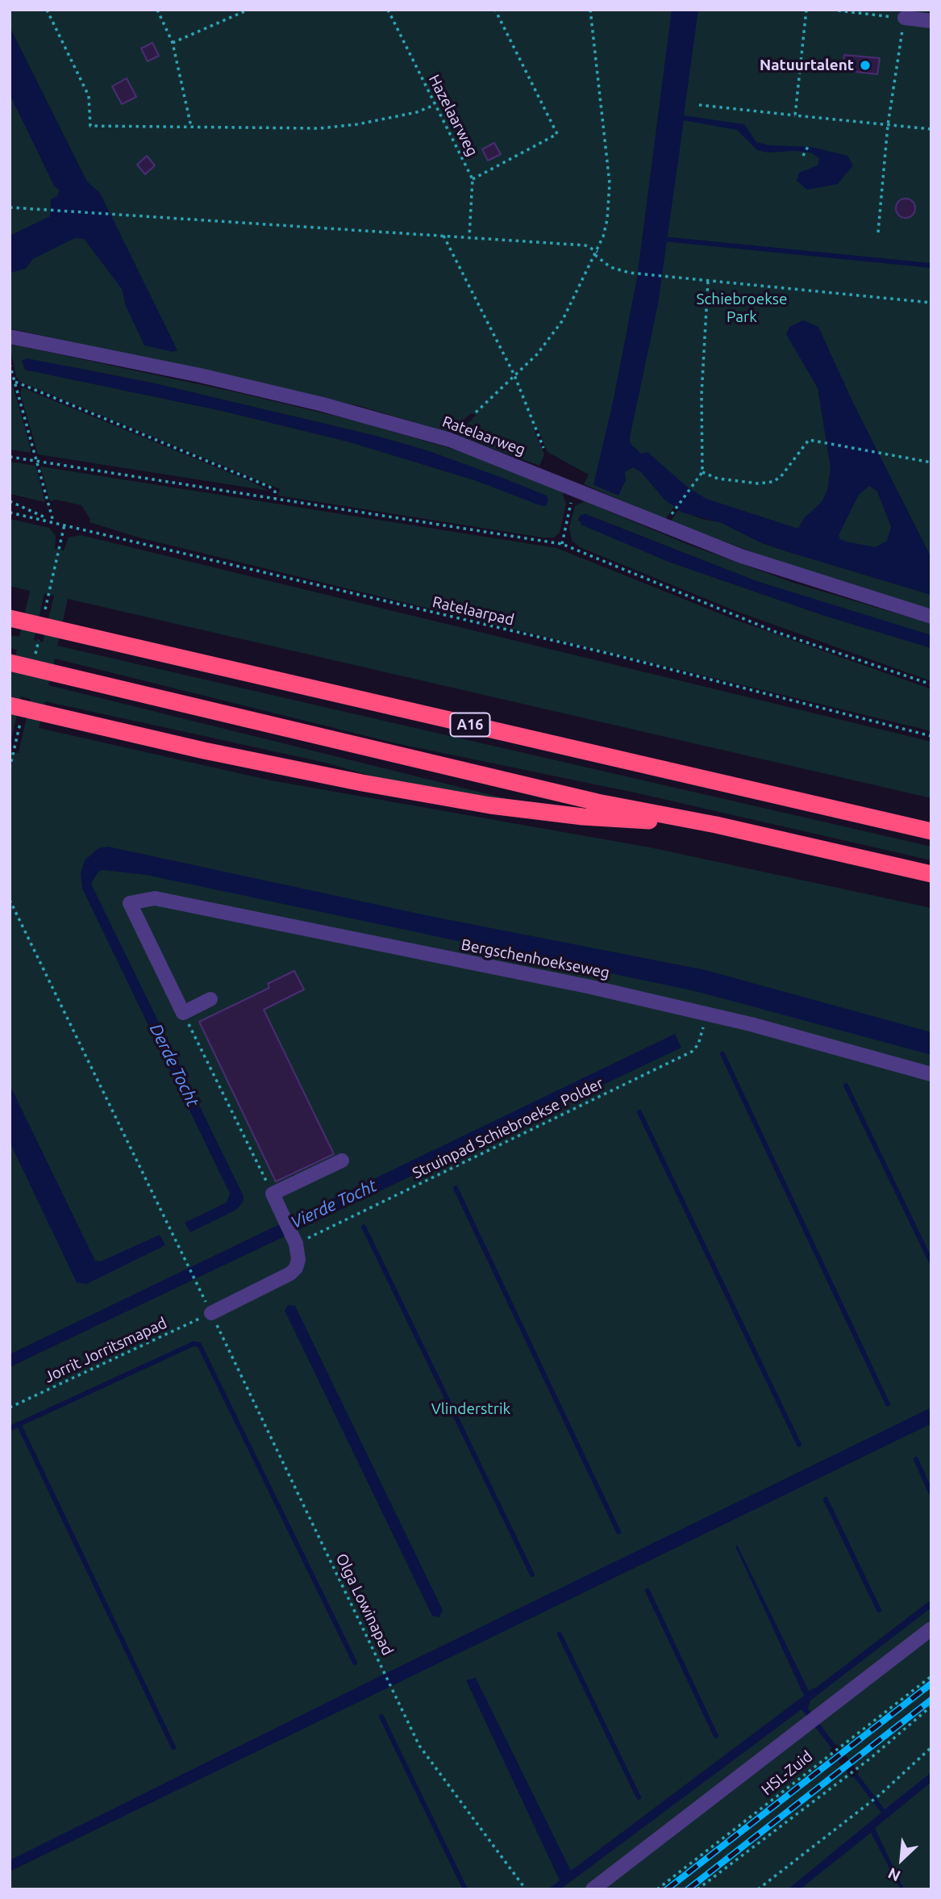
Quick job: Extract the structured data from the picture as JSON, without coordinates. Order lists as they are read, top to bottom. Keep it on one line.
{"streets":{"highway":["A16"],"street":["Ratelaarweg","Bergschenhoekseweg"],"path":["Hazelaarweg","Ratelaarpad","Struinpad Schiebroekse Polder","Jorrit Jorritsmapad","Olga Lowinapad","HSL-Zuid"]},"crossings":[["Bergschenhoekseweg","Struinpad Schiebroekse Polder"],["Jorrit Jorritsmapad","Olga Lowinapad"]],"water":["Derde Tocht","Vierde Tocht"],"parks":["Schiebroekse Park","Vlinderstrik"],"places":["Natuurtalent"],"north":"bottom left"}
